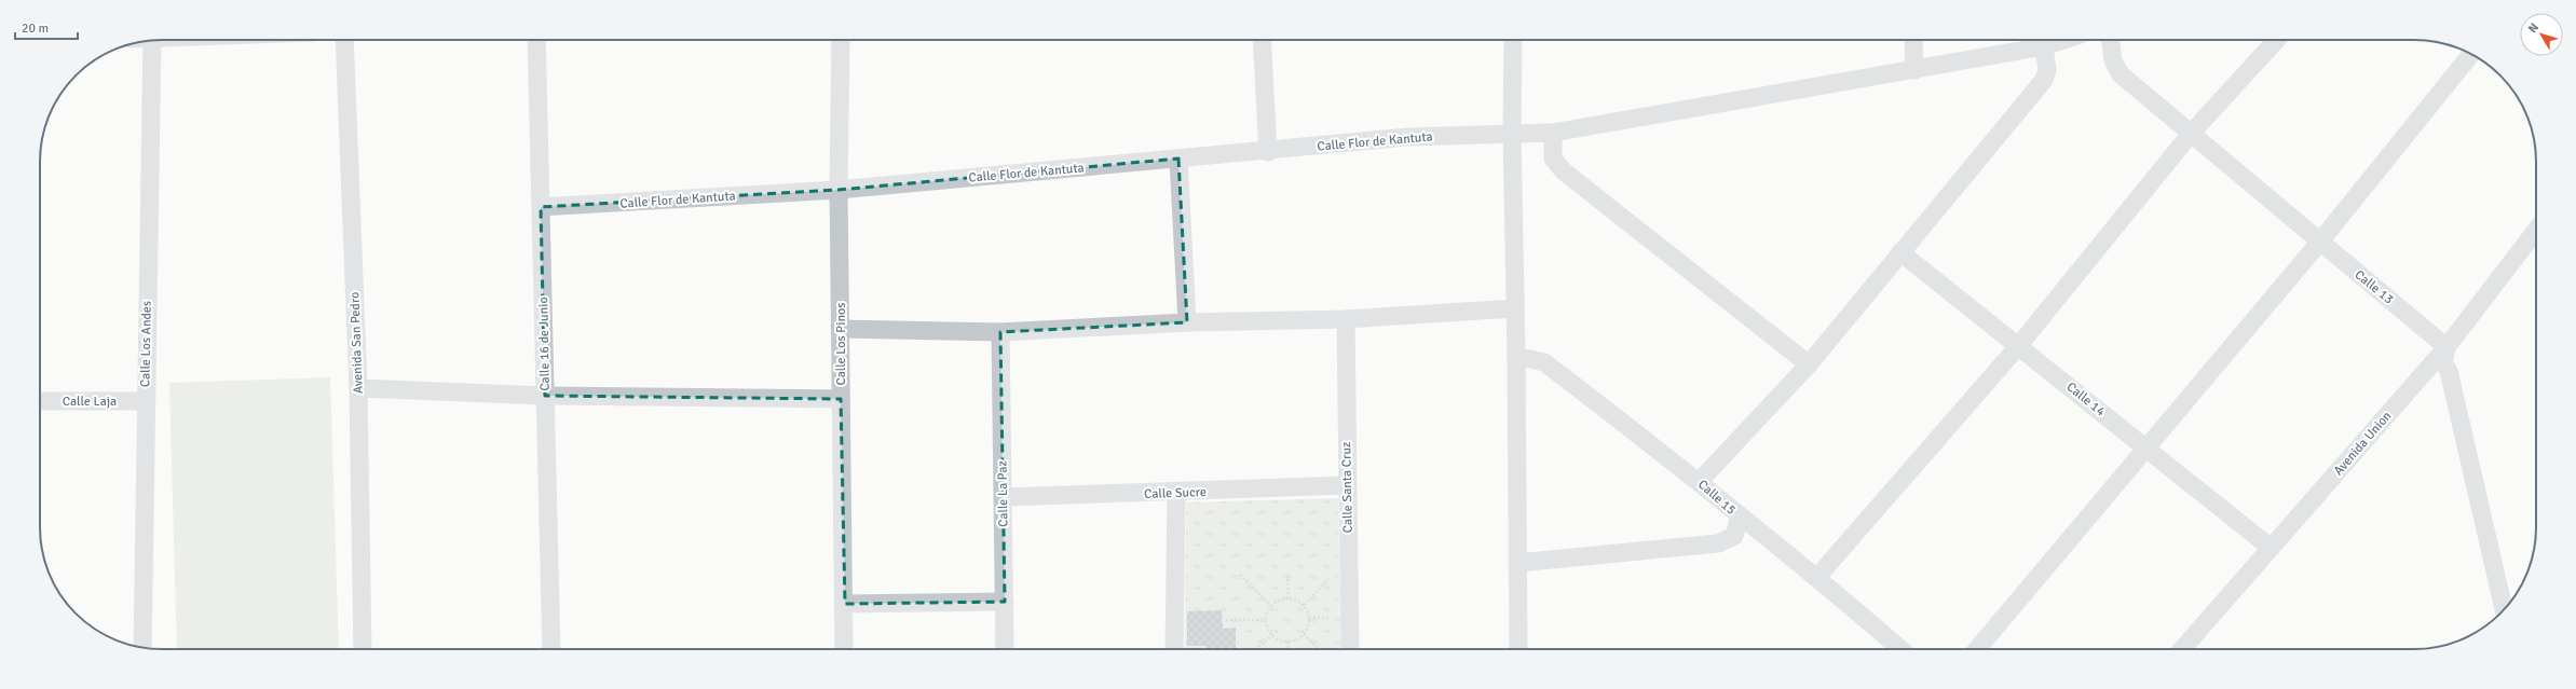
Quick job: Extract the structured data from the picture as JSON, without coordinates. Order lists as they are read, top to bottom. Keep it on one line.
{"streets":{"street":["Calle Flor de Kantuta","Calle 13","Avenida San Pedro","Calle Los Andes","Calle 16 de Junio","Calle Los Pinos","Calle 14","Calle Laja","Avenida Union","Calle Santa Cruz","Calle Sucre","Calle La Paz","Calle 15"]},"crossings":[["Calle Flor de Kantuta","Calle 16 de Junio"],["Calle Flor de Kantuta","Calle Los Pinos"],["Calle 13","Avenida Union"],["Calle Los Andes","Calle Laja"],["Calle 14","Avenida Union"],["Calle Santa Cruz","Calle Sucre"],["Calle Sucre","Calle La Paz"]],"scale_bar":"20 m","north":"top left"}
